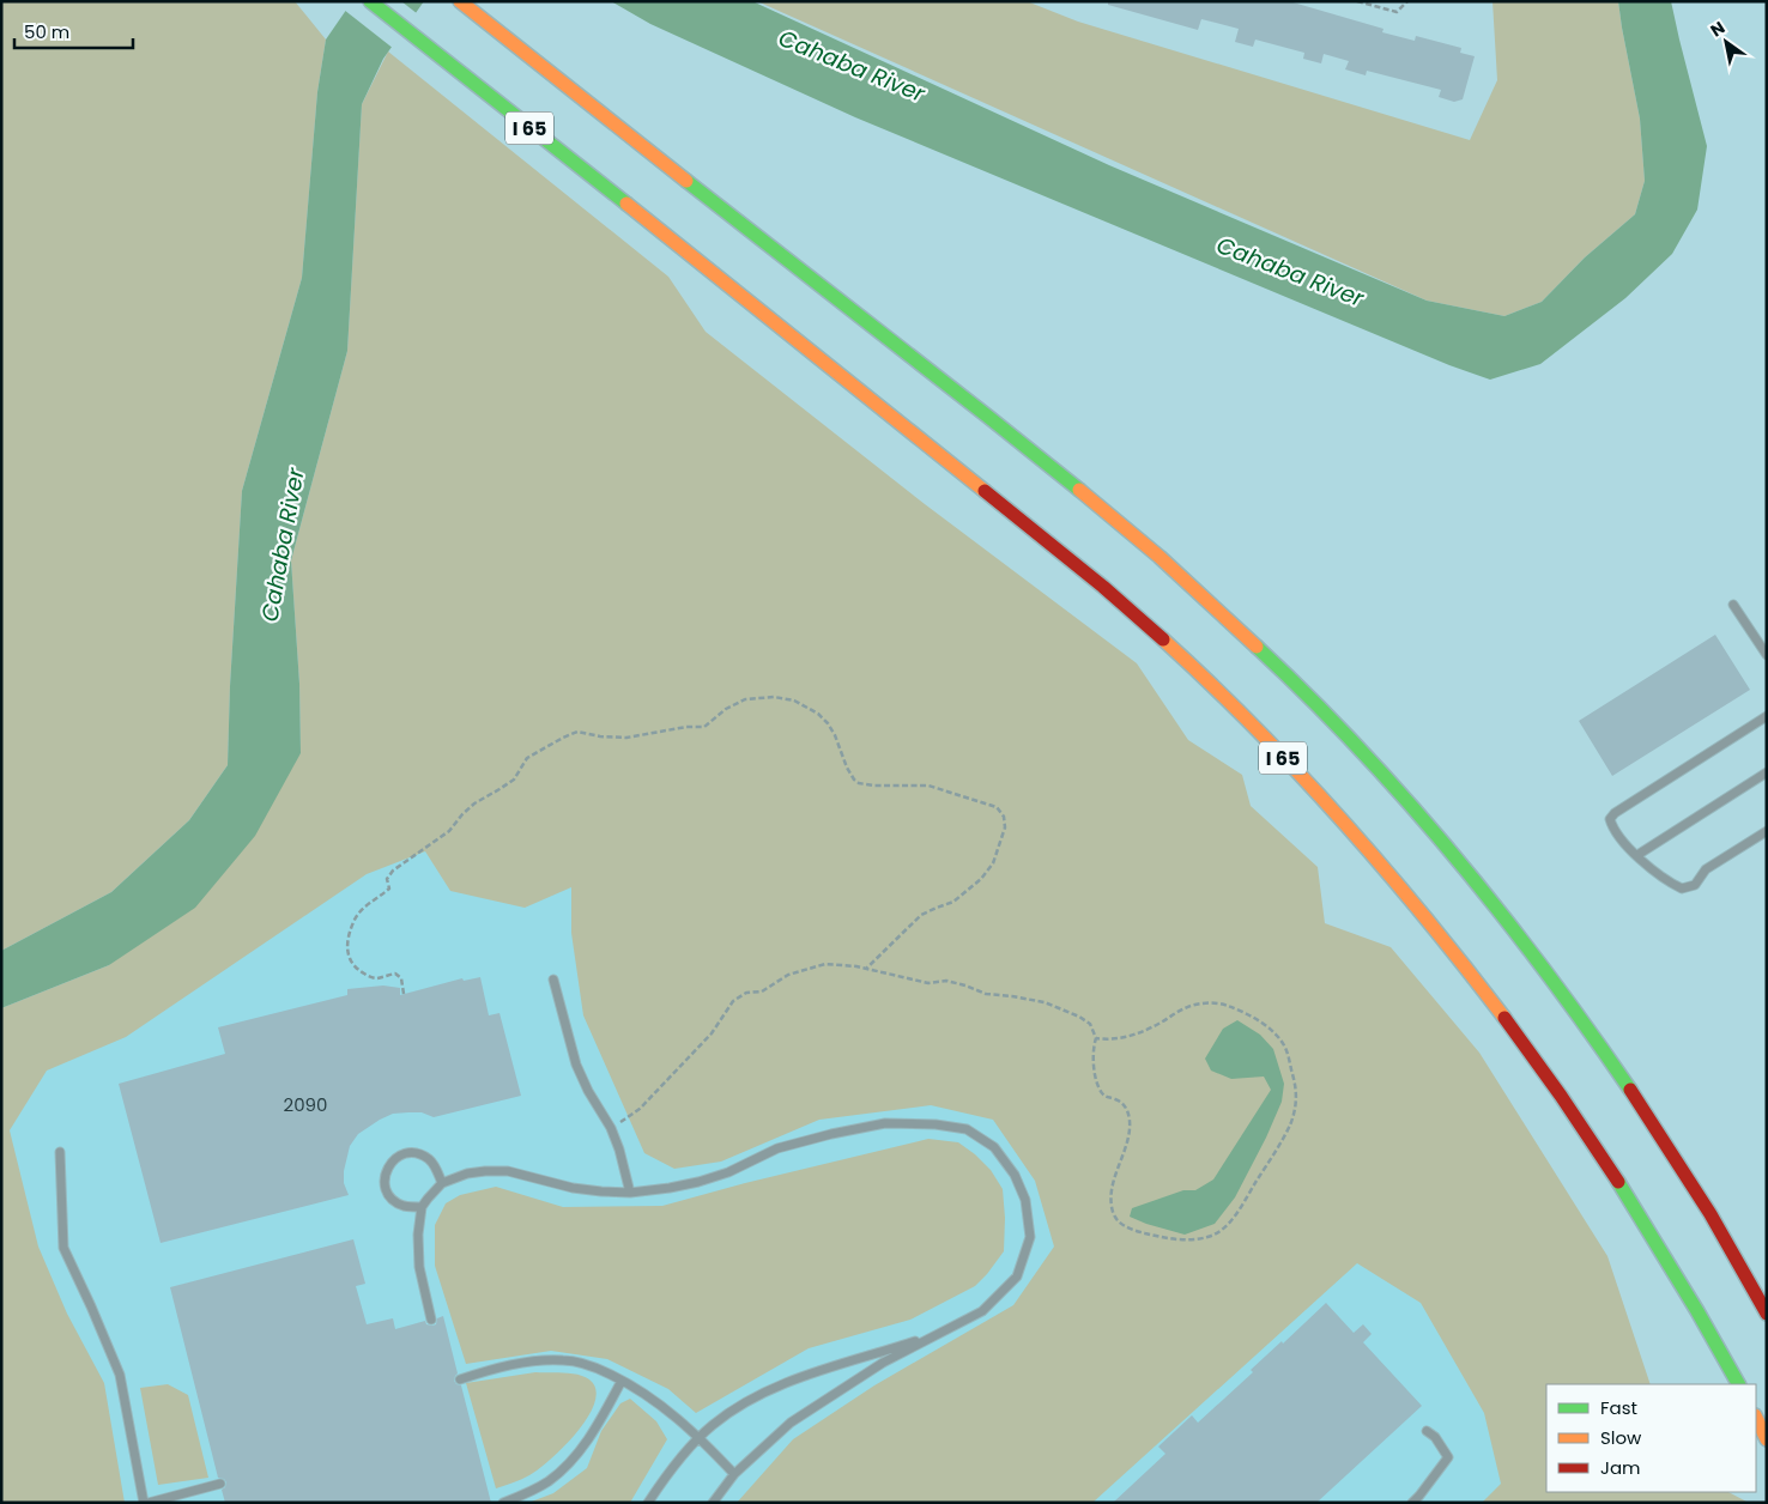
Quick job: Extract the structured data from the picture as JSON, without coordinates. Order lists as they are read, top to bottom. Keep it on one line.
{"streets":{"highway":["I 65"]},"water":["Cahaba River"],"house_numbers":["2090"],"legend":["Fast","Slow","Jam"],"scale_bar":"50 m","north":"top left"}
